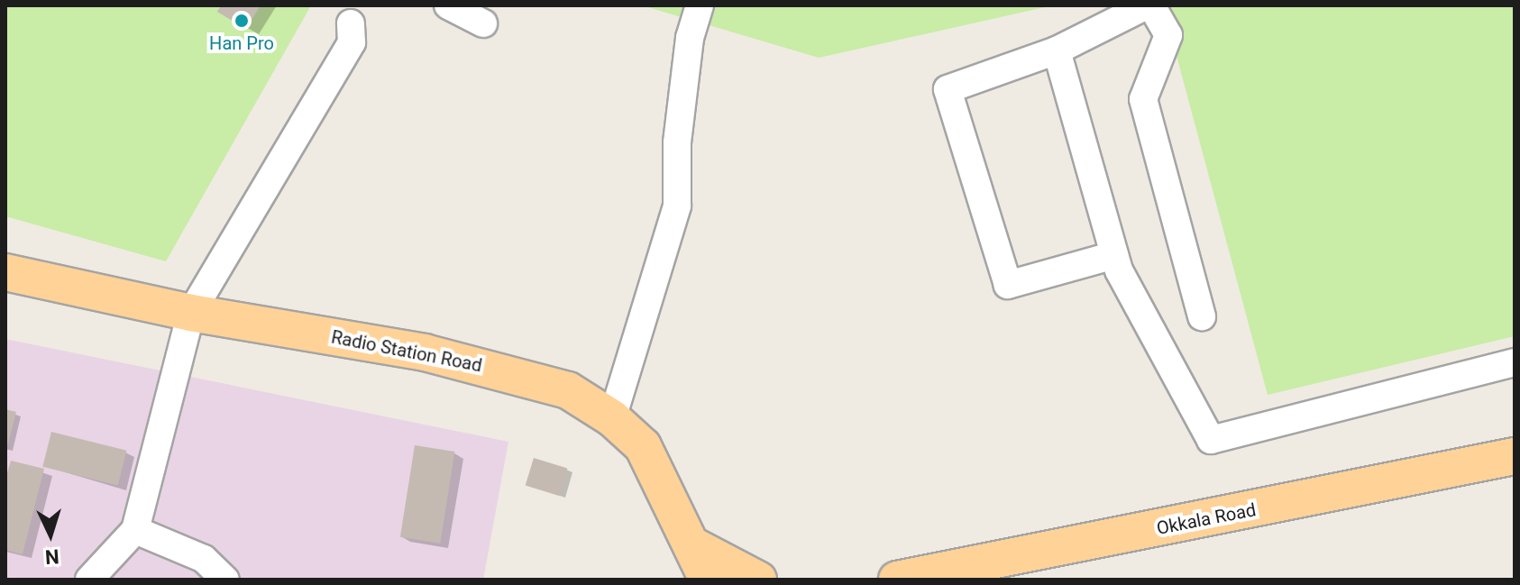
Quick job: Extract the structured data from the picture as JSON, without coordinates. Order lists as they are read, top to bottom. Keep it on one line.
{"streets":{"main road":["Radio Station Road","Okkala Road"]},"places":["Han Pro"],"north":"bottom"}
